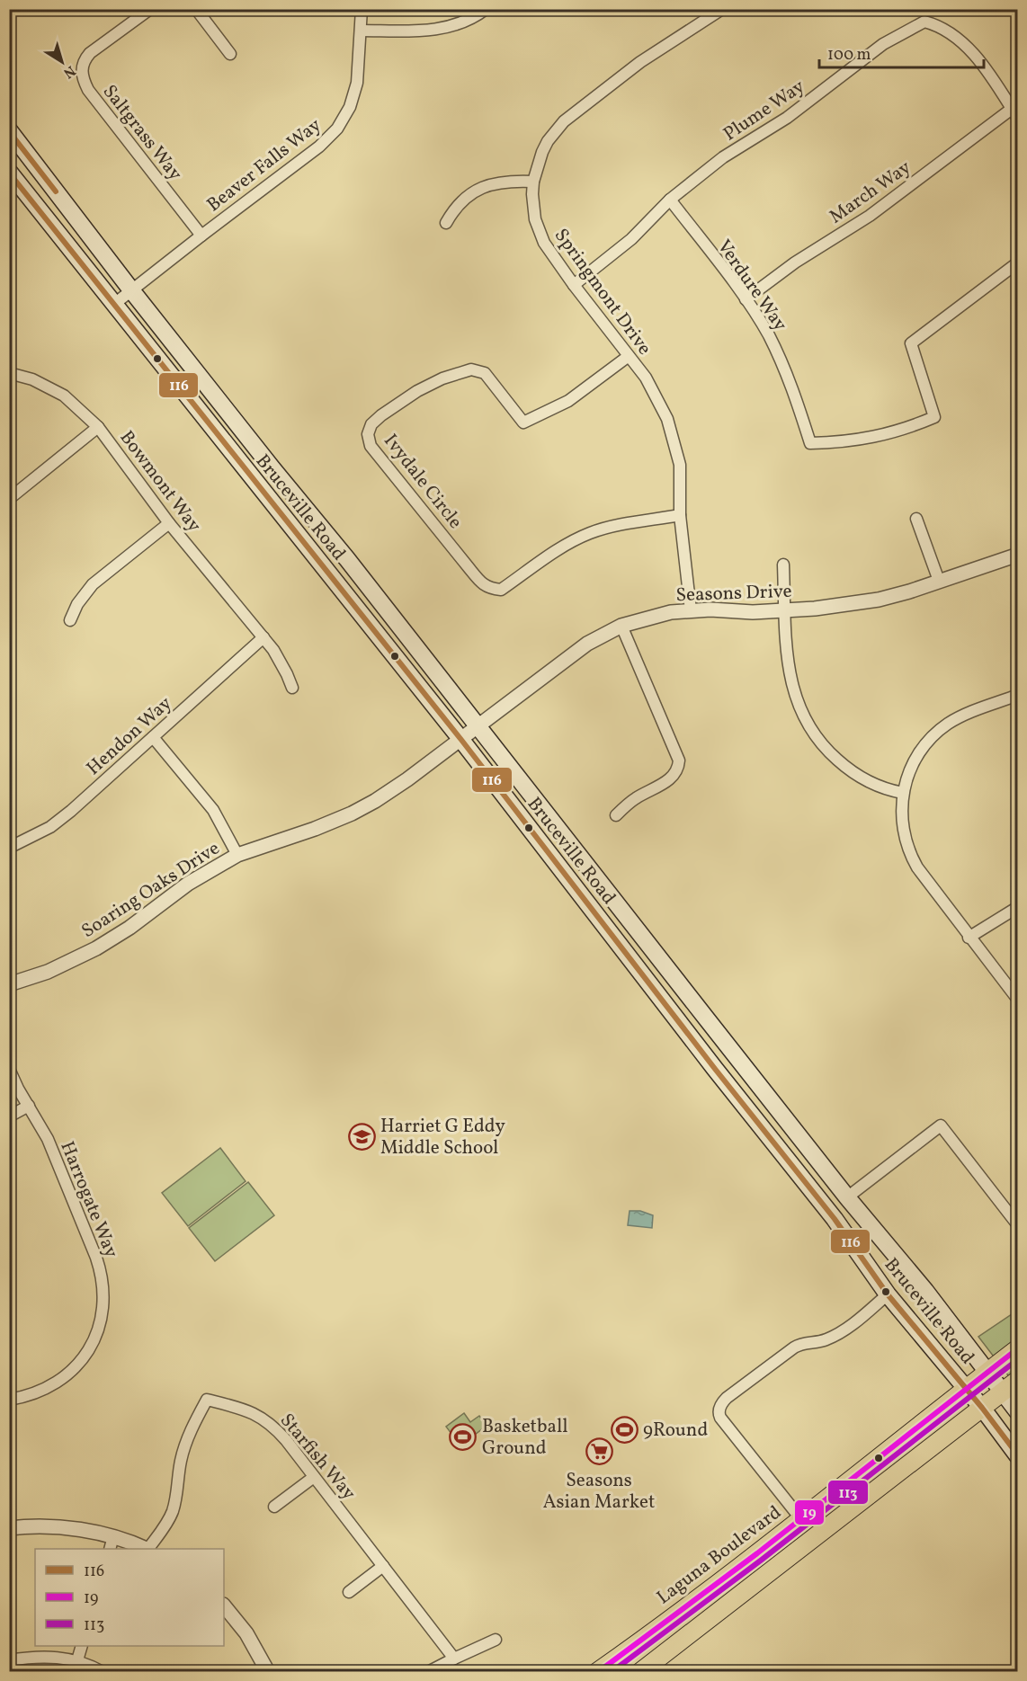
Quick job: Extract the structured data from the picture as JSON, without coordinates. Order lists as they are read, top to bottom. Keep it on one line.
{"streets":{"main road":["Bruceville Road","Laguna Boulevard"],"street":["Plume Way","Saltgrass Way","Beaver Falls Way","March Way","Verdure Way","Springmont Drive","Bowmont Way","Ivydale Circle","Seasons Drive","Hendon Way","Soaring Oaks Drive","Harrogate Way","Starfish Way"]},"crossings":[["Plume Way","March Way"],["Plume Way","Verdure Way"],["Plume Way","Springmont Drive"],["Saltgrass Way","Beaver Falls Way"],["Beaver Falls Way","Bruceville Road"],["March Way","Verdure Way"],["Springmont Drive","Ivydale Circle"],["Springmont Drive","Seasons Drive"],["Bowmont Way","Hendon Way"],["Bruceville Road","Seasons Drive"],["Bruceville Road","Soaring Oaks Drive"],["Bruceville Road","Laguna Boulevard"],["Seasons Drive","Soaring Oaks Drive"]],"places":{"school or university":["Harriet G Eddy Middle School"],"sports":["9Round","Basketball Ground"],"supermarket":["Seasons Asian Market"]},"lines":["transit line 116","transit line 19","transit line 113"],"legend":["116","19","113"],"scale_bar":"100 m","north":"bottom right"}
